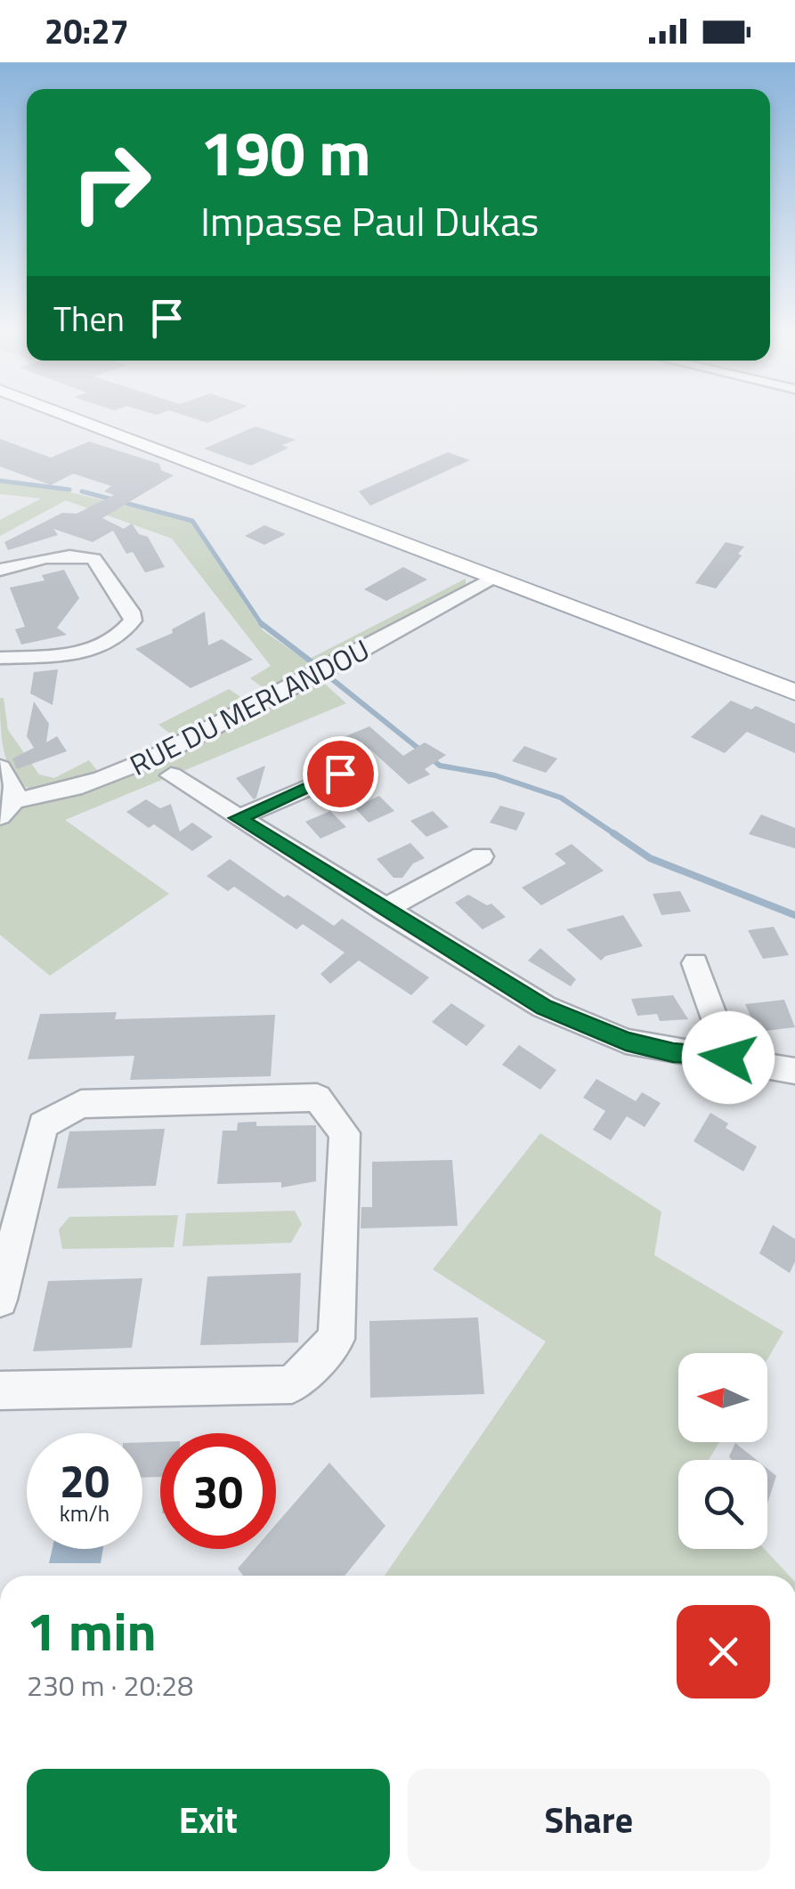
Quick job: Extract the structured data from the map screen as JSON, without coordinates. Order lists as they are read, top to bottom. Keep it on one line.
{"streets":{"street":["RUE DU MERLANDOU"]},"north":"left","page":{"status":"20:27","turn":["190 m","Impasse Paul Dukas"],"then":"Then","speed":"20 km/h","limit":"30","heading":["1 min","230 m · 20:28"],"buttons":["Exit","Share"]}}
